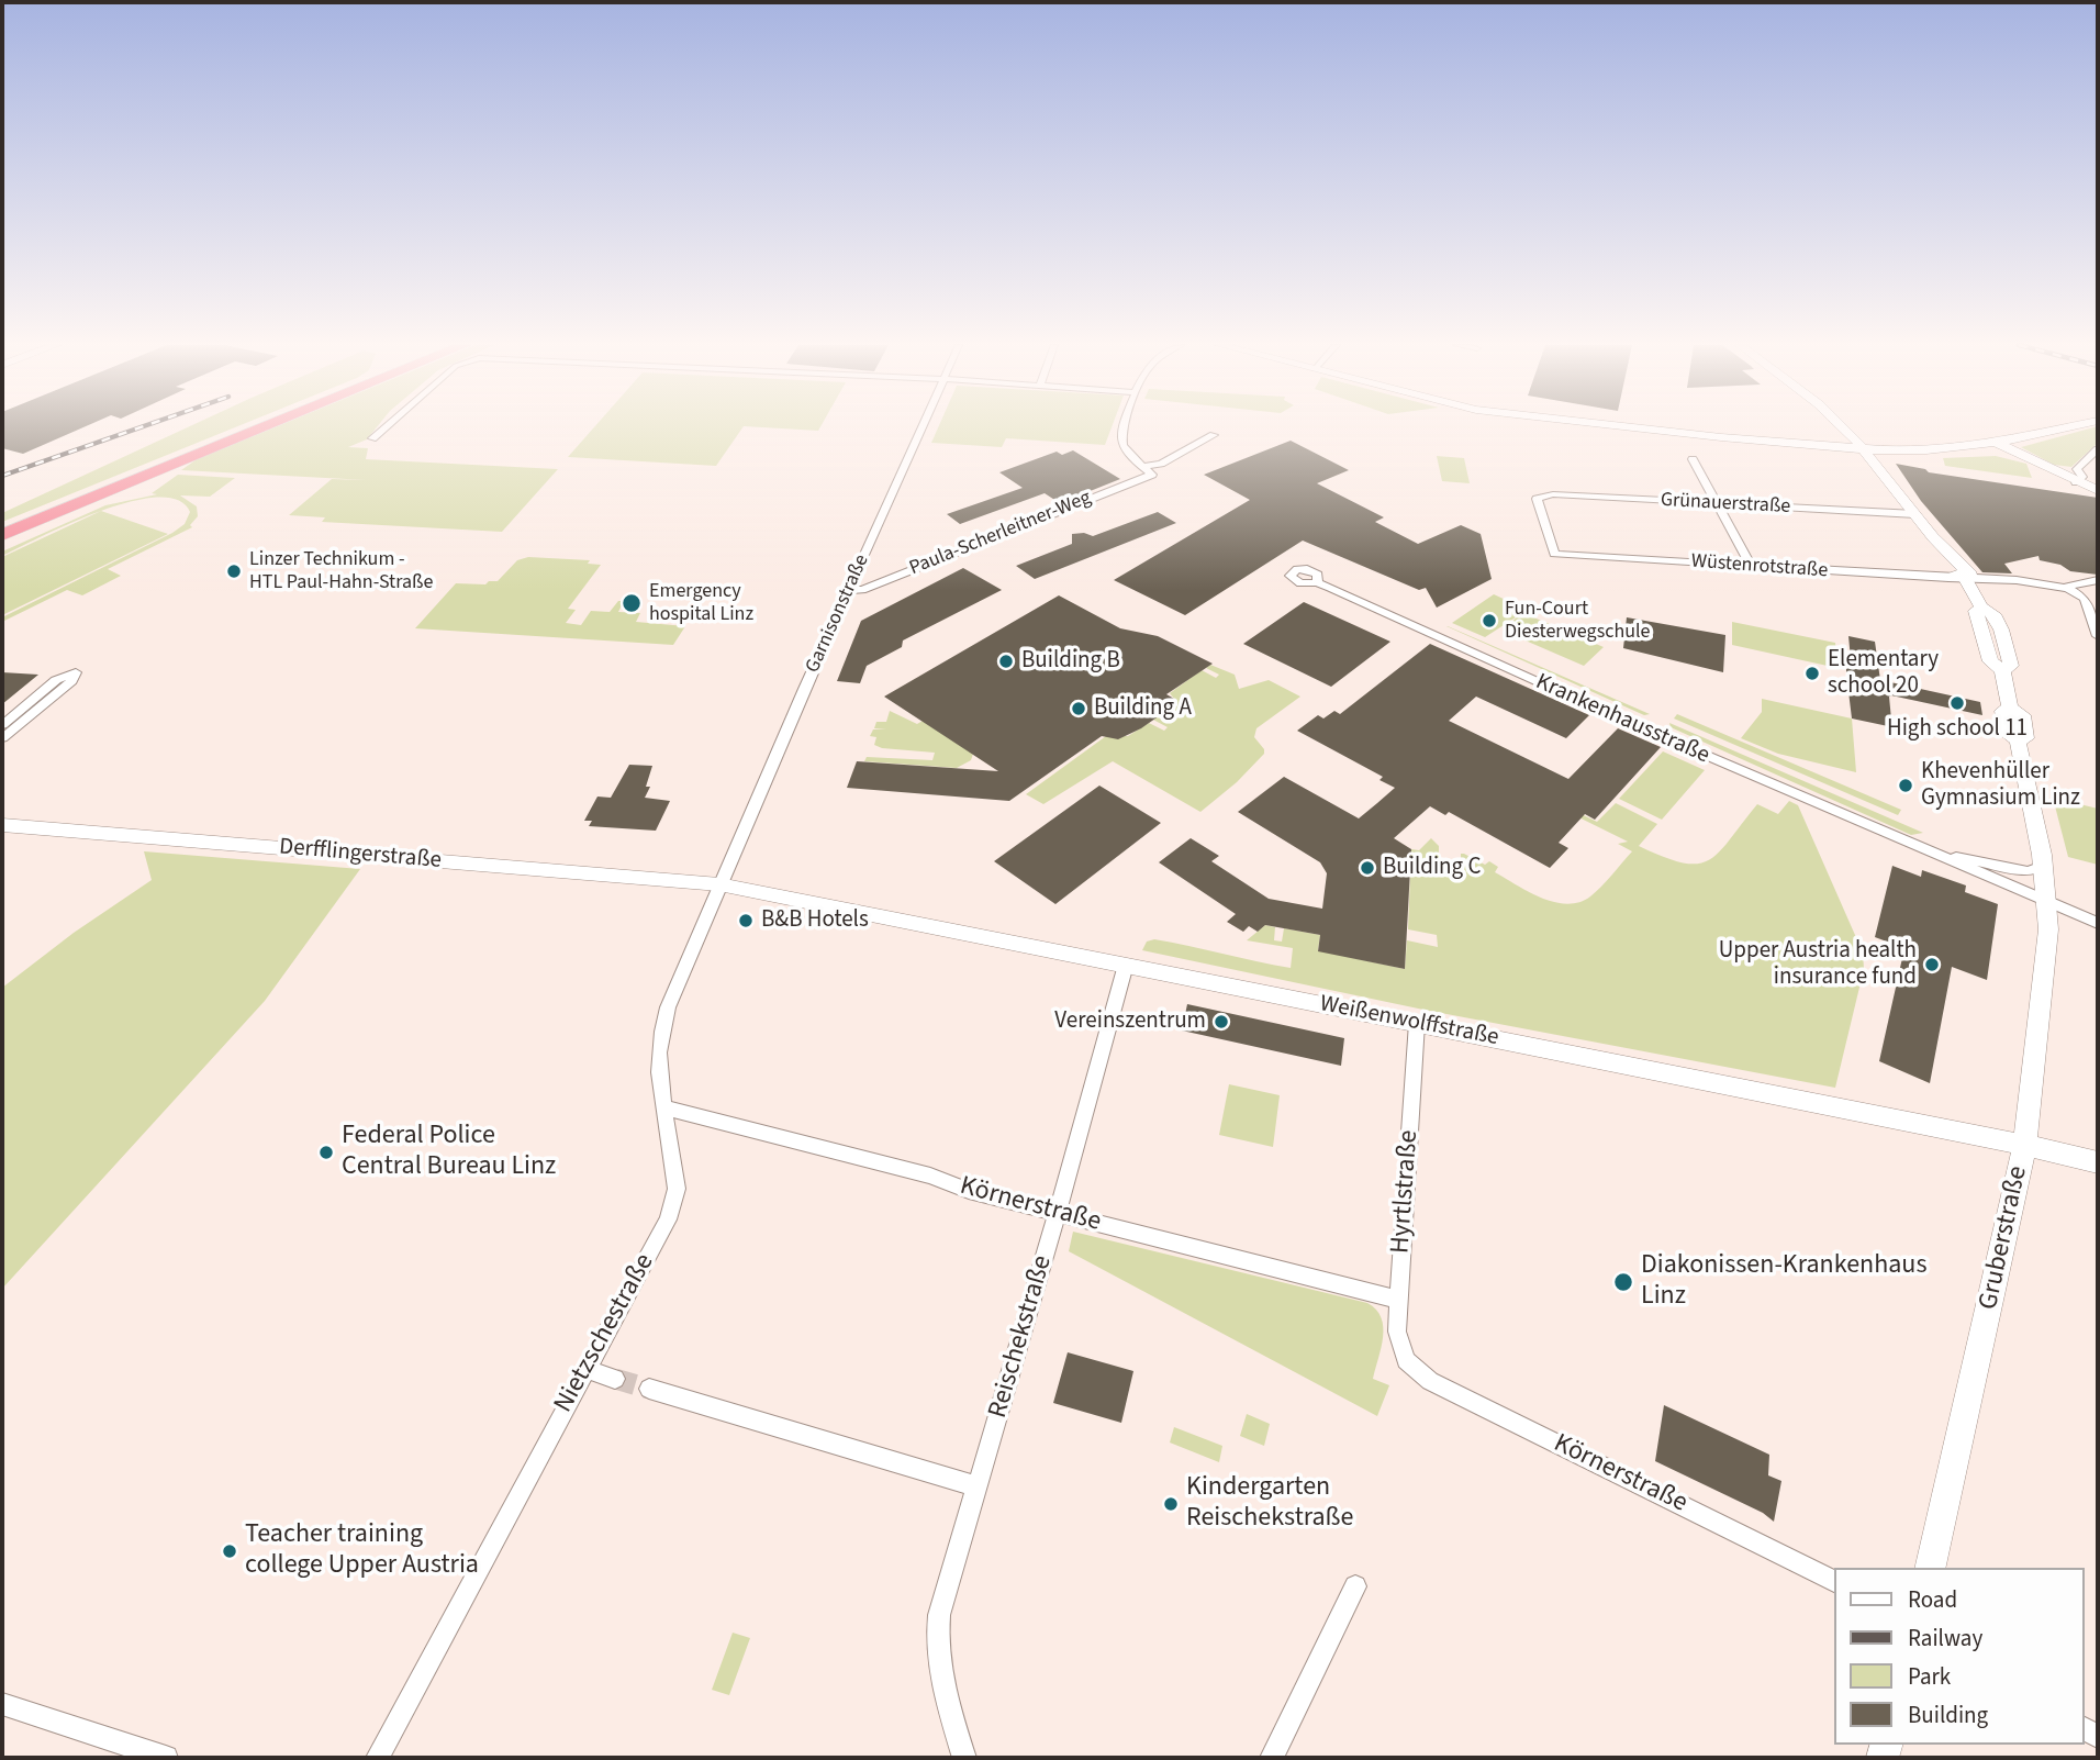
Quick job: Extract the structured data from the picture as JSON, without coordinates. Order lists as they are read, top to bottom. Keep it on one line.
{"streets":{"main road":["Derfflingerstraße","Weißenwolffstraße","Gruberstraße"],"street":["Grünauerstraße","Paula-Scherleitner-Weg","Wüstenrotstraße","Garnisonstraße","Krankenhausstraße","Hyrtlstraße","Körnerstraße","Nietzschestraße","Reischekstraße"]},"crossings":[["Grünauerstraße","Wüstenrotstraße"],["Paula-Scherleitner-Weg","Garnisonstraße"],["Wüstenrotstraße","Gruberstraße"],["Garnisonstraße","Derfflingerstraße"],["Garnisonstraße","Weißenwolffstraße"],["Garnisonstraße","Nietzschestraße"],["Krankenhausstraße","Gruberstraße"],["Derfflingerstraße","Weißenwolffstraße"],["Derfflingerstraße","Nietzschestraße"],["Weißenwolffstraße","Hyrtlstraße"],["Weißenwolffstraße","Gruberstraße"],["Weißenwolffstraße","Nietzschestraße"],["Weißenwolffstraße","Reischekstraße"],["Hyrtlstraße","Körnerstraße"],["Körnerstraße","Nietzschestraße"],["Körnerstraße","Reischekstraße"]],"places":["Linzer Technikum - HTL Paul-Hahn-Straße","Emergency hospital Linz","Fun-Court Diesterwegschule","Building B","Elementary school 20","High school 11","Building A","Khevenhüller Gymnasium Linz","Building C","B&B Hotels","Upper Austria health insurance fund","Vereinszentrum","Federal Police Central Bureau Linz","Diakonissen-Krankenhaus Linz","Kindergarten Reischekstraße","Teacher training college Upper Austria"],"legend":["Road","Railway","Park","Building"]}
